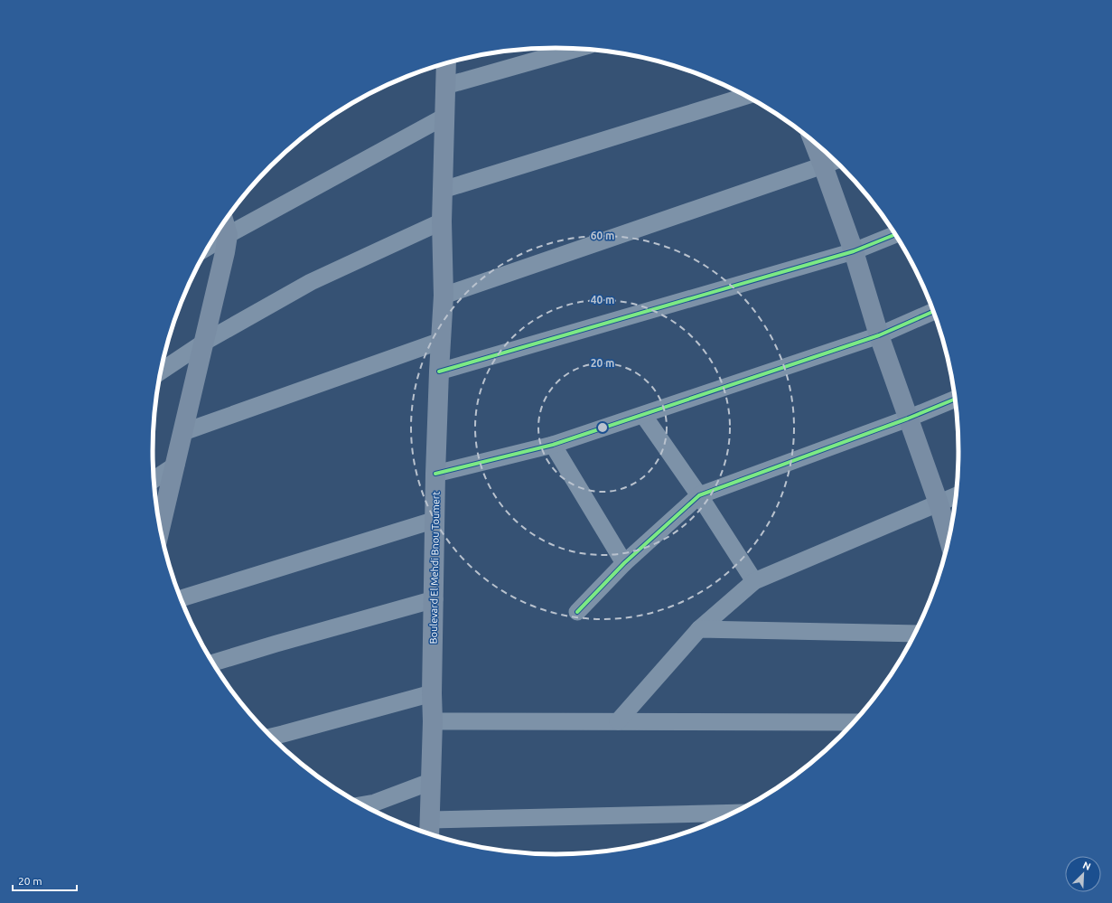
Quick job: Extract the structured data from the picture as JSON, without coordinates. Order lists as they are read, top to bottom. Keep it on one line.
{"streets":{"main road":["Boulevard El Mehdi Bnou Toumert"]},"scale_bar":"20 m","north":"top right","rings":["60 m","40 m","20 m"]}
